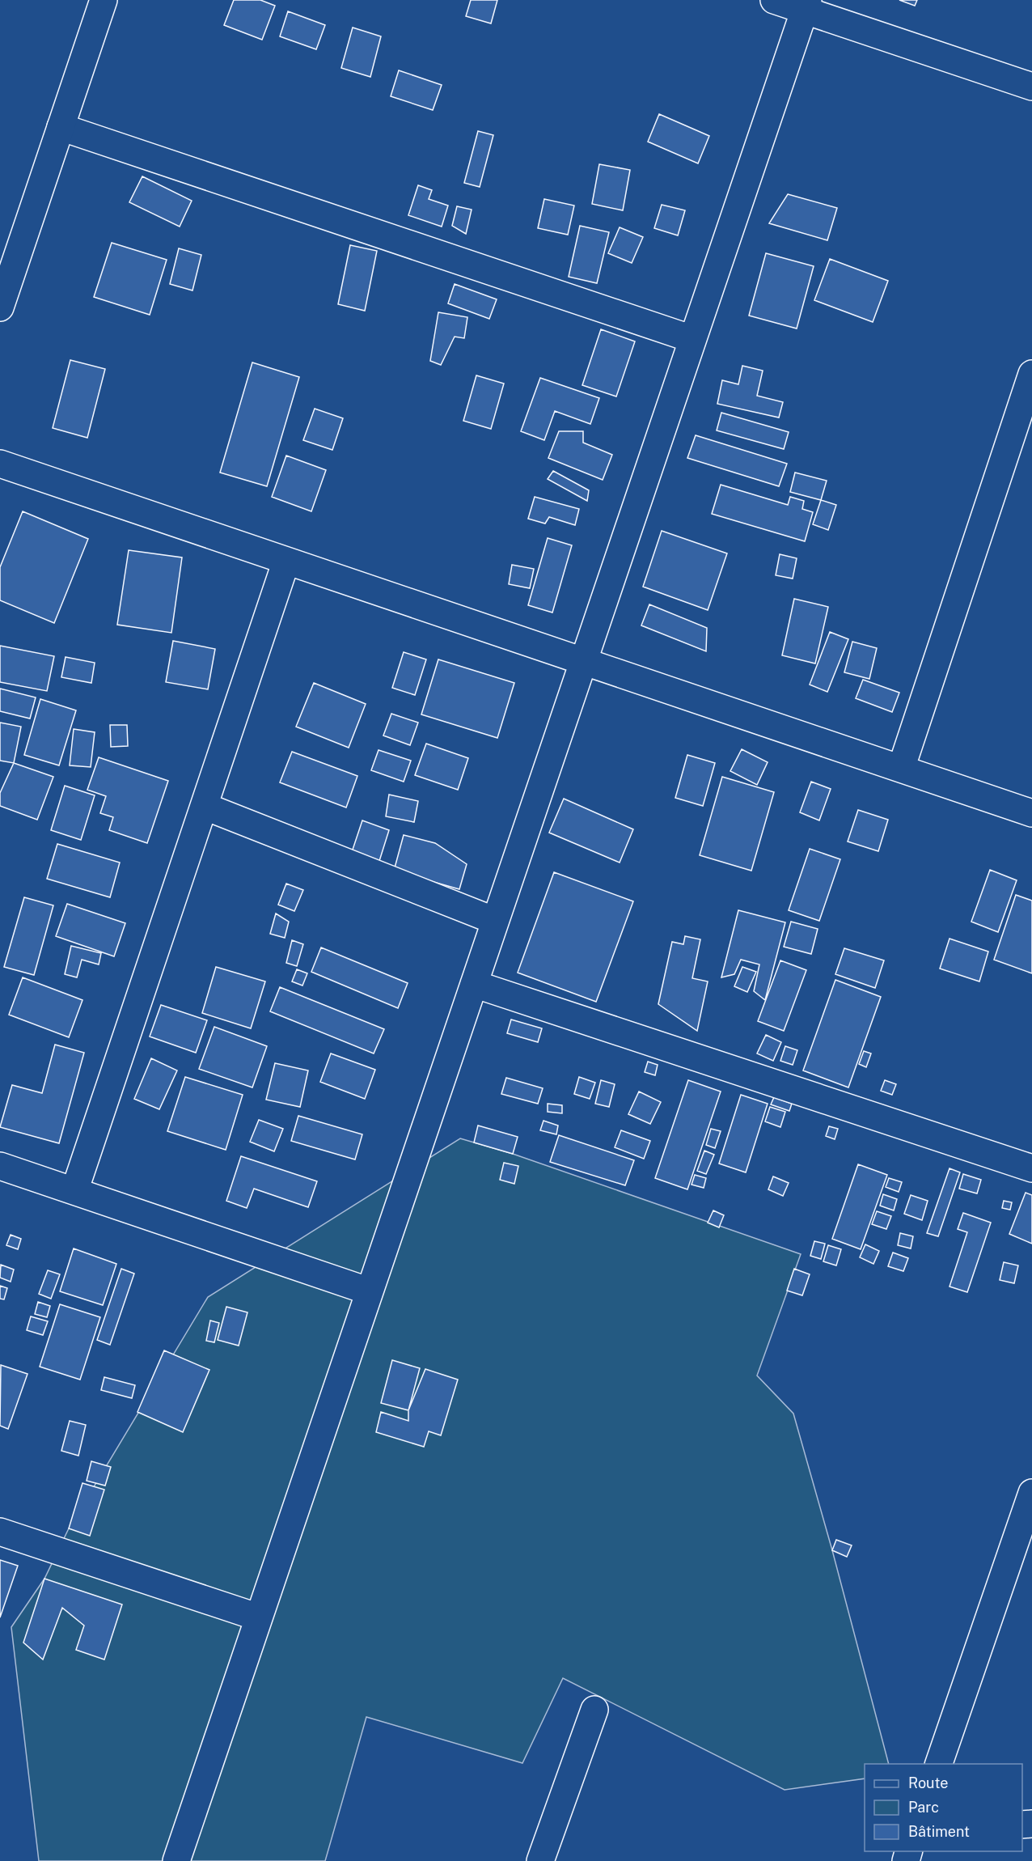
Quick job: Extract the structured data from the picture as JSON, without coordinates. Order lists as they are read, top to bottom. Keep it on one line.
{"legend":["Route","Parc","Bâtiment"]}
